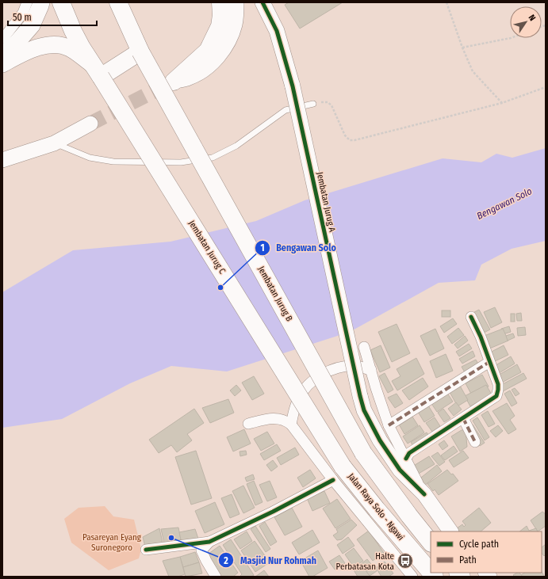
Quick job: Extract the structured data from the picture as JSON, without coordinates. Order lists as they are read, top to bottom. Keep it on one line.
{"streets":{"highway":["Jembatan Jurug C","Jembatan Jurug B","Jalan Raya Solo - Ngawi"],"street":["Jembatan Jurug A"]},"crossings":[["Jembatan Jurug C","Jalan Raya Solo - Ngawi"]],"water":["Bengawan Solo"],"parks":["Pasareyan Eyang Suronegoro"],"places":{"other":["Bengawan Solo","Masjid Nur Rohmah"],"bus stop":["Halte Perbatasan Kota"]},"legend":["Cycle path","Path"],"scale_bar":"50 m","north":"top right"}
